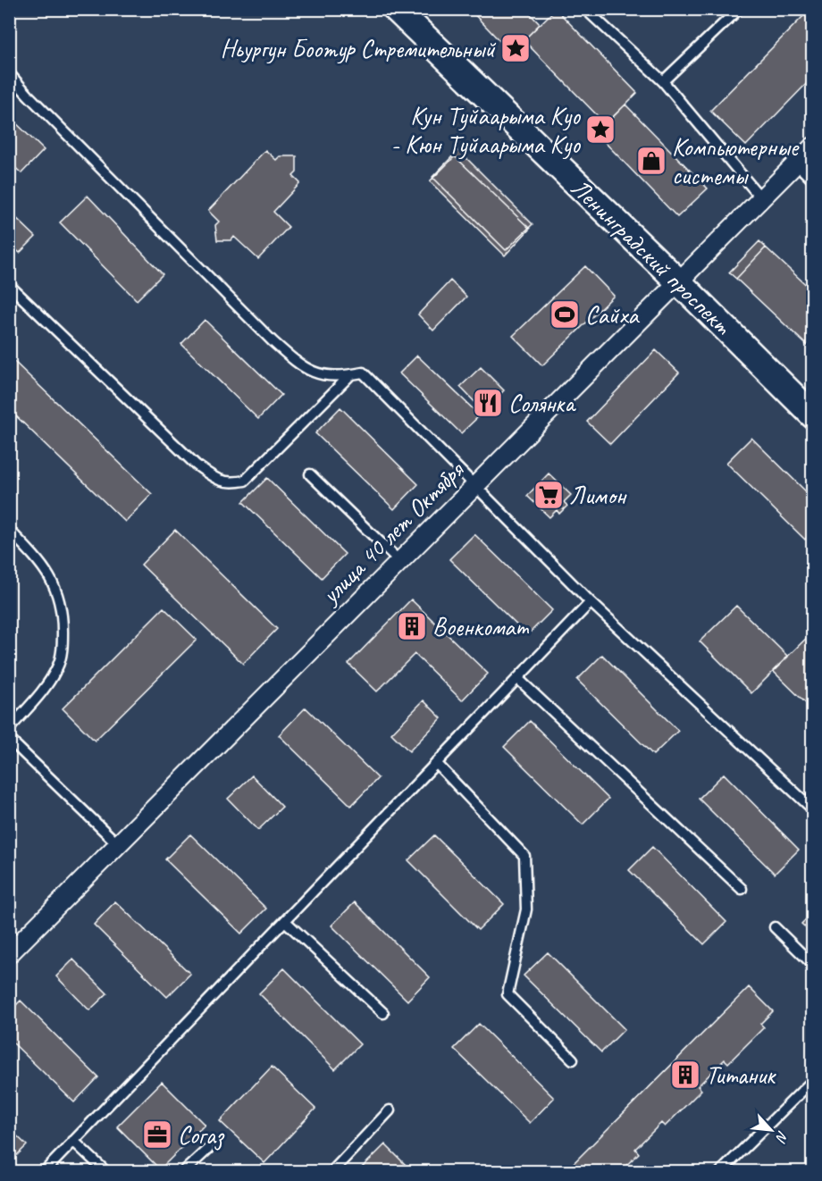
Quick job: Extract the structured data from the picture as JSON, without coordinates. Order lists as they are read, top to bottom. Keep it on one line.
{"streets":{"main road":["Ленинградский проспект"],"street":["улица 40 лет Октября"]},"crossings":[["Ленинградский проспект","улица 40 лет Октября"]],"places":{"place":["Ньургун Боотур Стремительный","Кун Туйаарыма Куо - Кюн Туйаарыма Куо"],"shop":["Компьютерные системы"],"sports":["Сайха"],"restaurant":["Солянка"],"supermarket":["Лимон"],"building":["Военкомат","Титаник"],"office":["Согаз"]},"north":"bottom right"}
